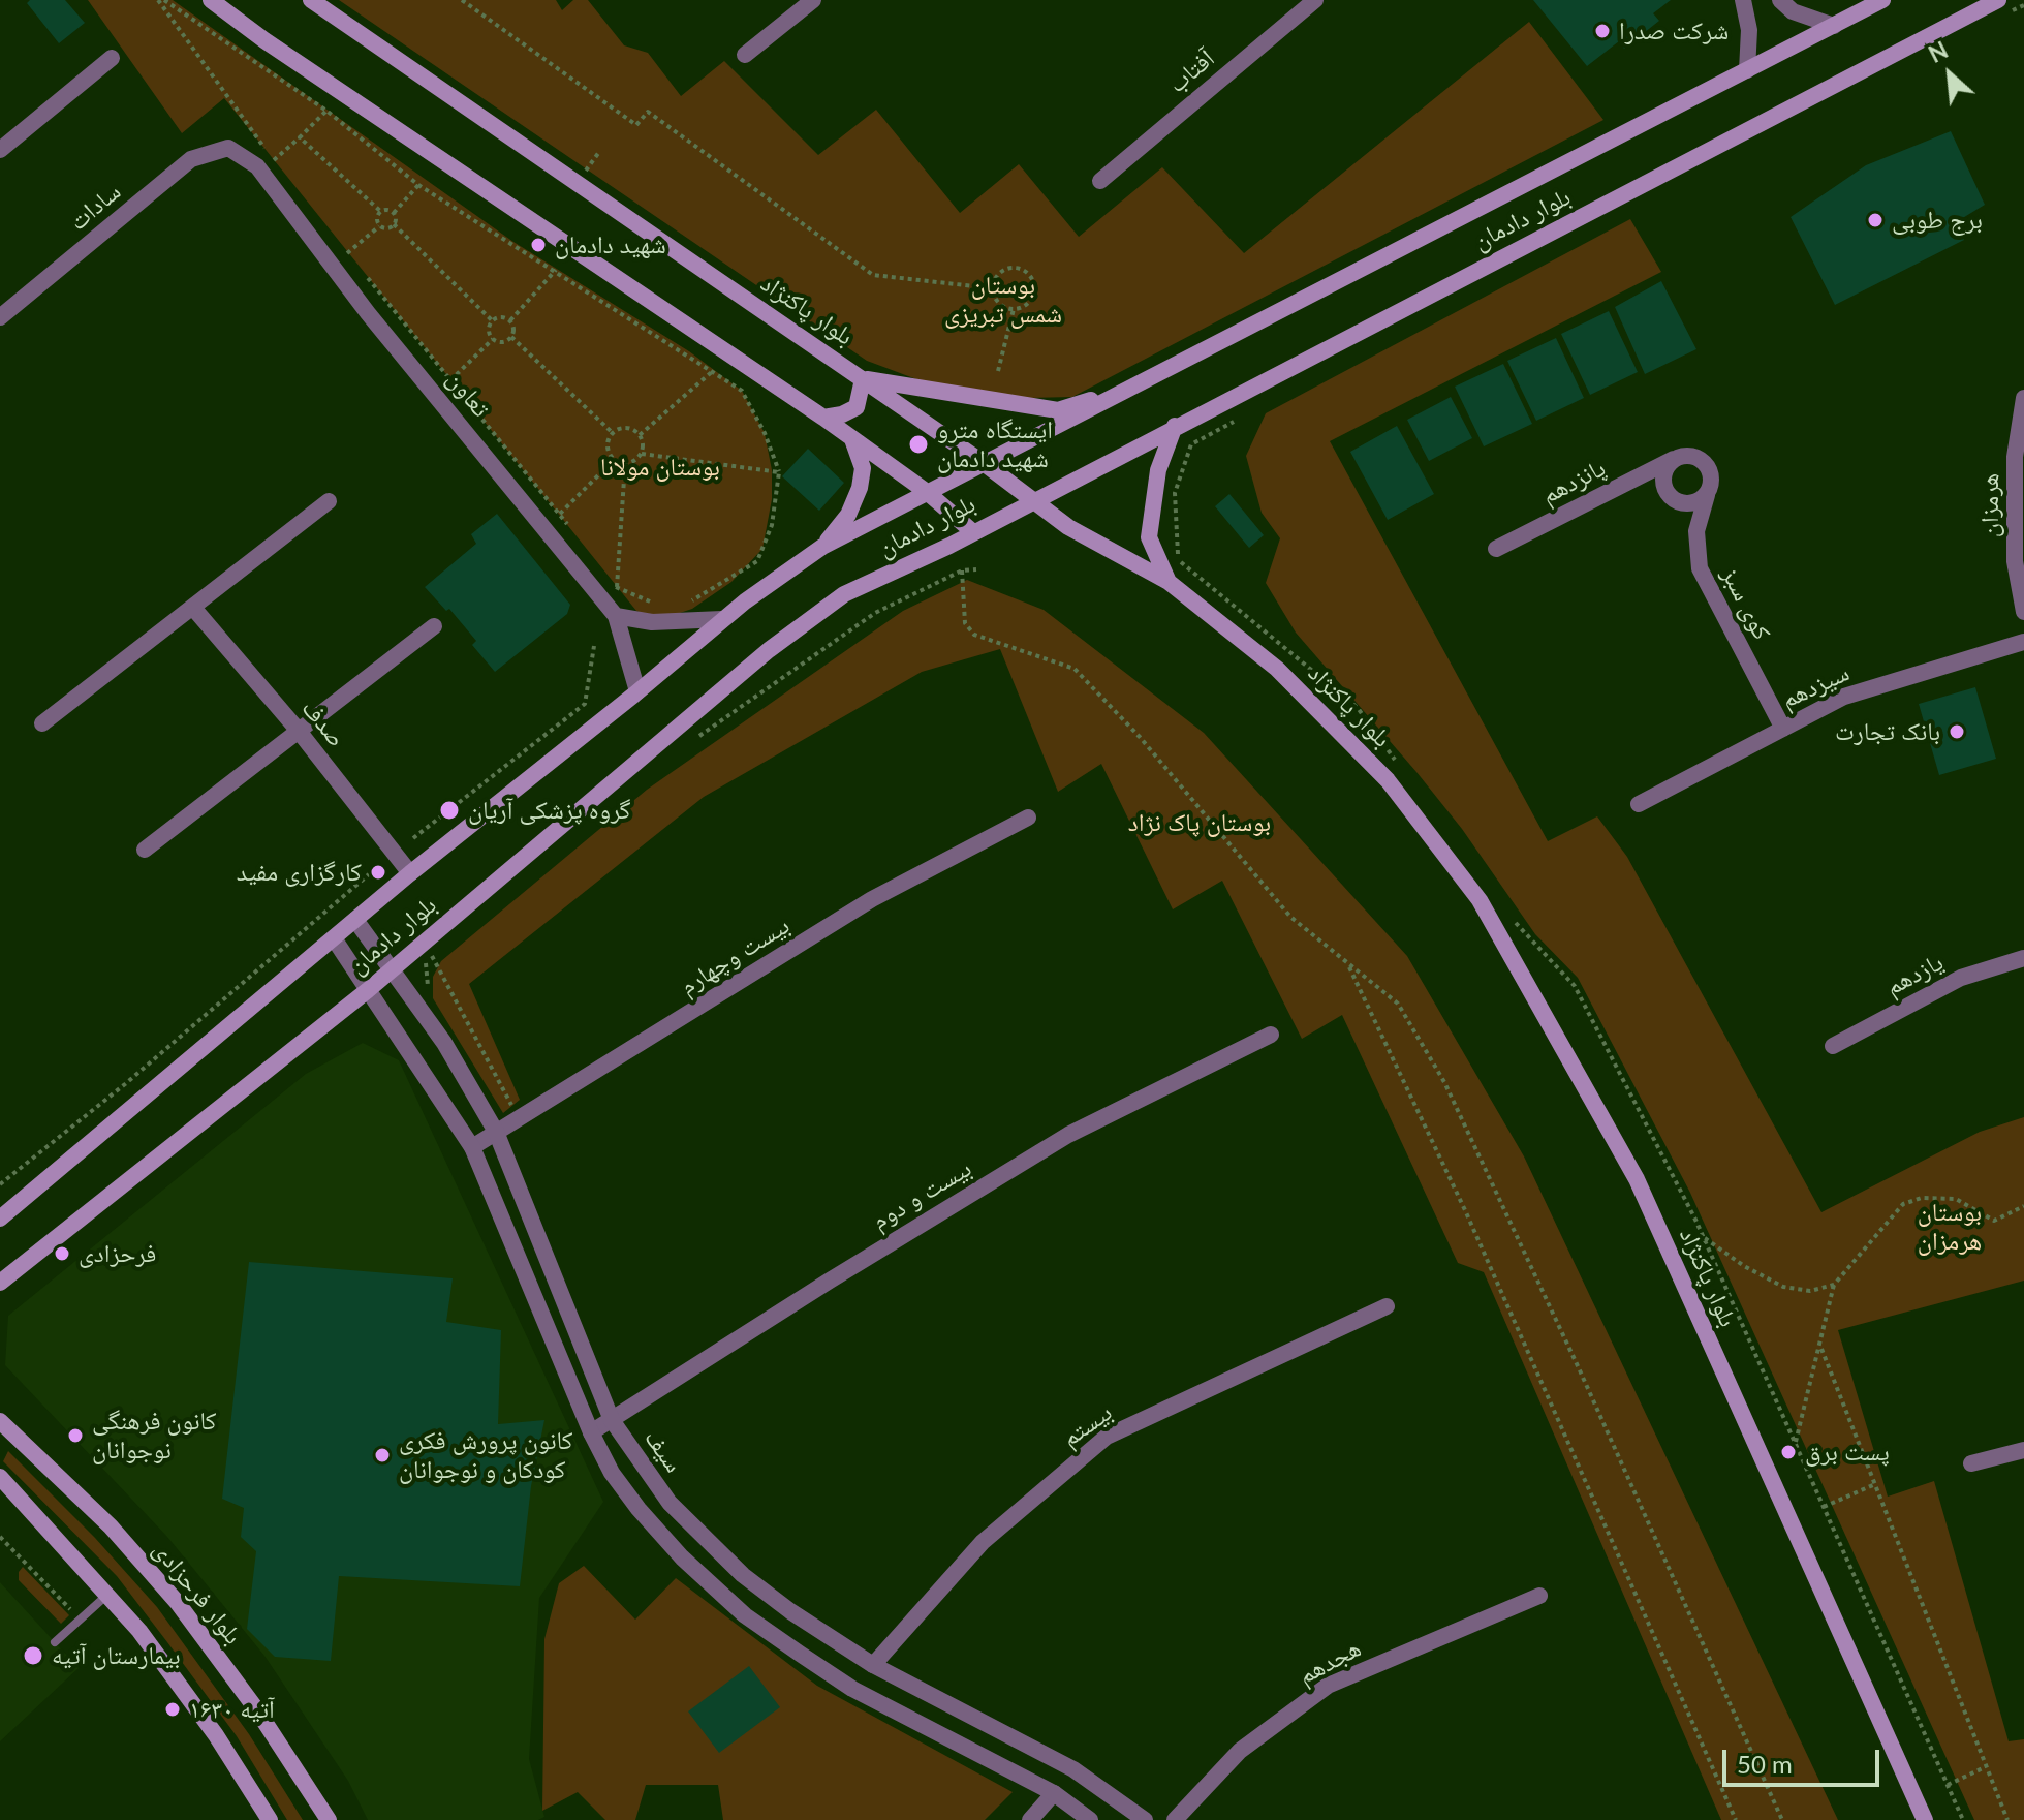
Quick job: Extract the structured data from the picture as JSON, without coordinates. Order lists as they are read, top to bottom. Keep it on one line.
{"streets":{"main road":["بلوار دادمان","بلوار پاکنژاد","بلوار فرحزادی"],"street":["آفتاب","سادات","تعاون","پانزدهم","هرمزان","کوی سبز","سیزدهم","صدف","بیست وچهارم","یازدهم","بیست و دوم","بیستم","سیف","هجدهم"]},"crossings":[["سادات","تعاون"],["بلوار دادمان","بلوار پاکنژاد"],["بلوار دادمان","تعاون"],["بلوار دادمان","صدف"],["بلوار دادمان","سیف"],["پانزدهم","کوی سبز"],["کوی سبز","سیزدهم"],["بیست وچهارم","سیف"],["بیست و دوم","سیف"],["بیستم","سیف"]],"parks":["بوستان شمس تبریزی","بوستان مولانا","بوستان پاک نژاد","بوستان هرمزان"],"places":["شرکت صدرا","برج طوبی","شهید دادمان","ایستگاه مترو شهید دادمان","بانک تجارت","گروه پزشکی آریان","کارگزاری مفید","فرحزادی","کانون فرهنگی نوجوانان","پست برق","کانون پرورش فکری کودکان و نوجوانان","بیمارستان آتیه","آتیه ۱۶۳۰"],"scale_bar":"50 m","north":"top left"}
